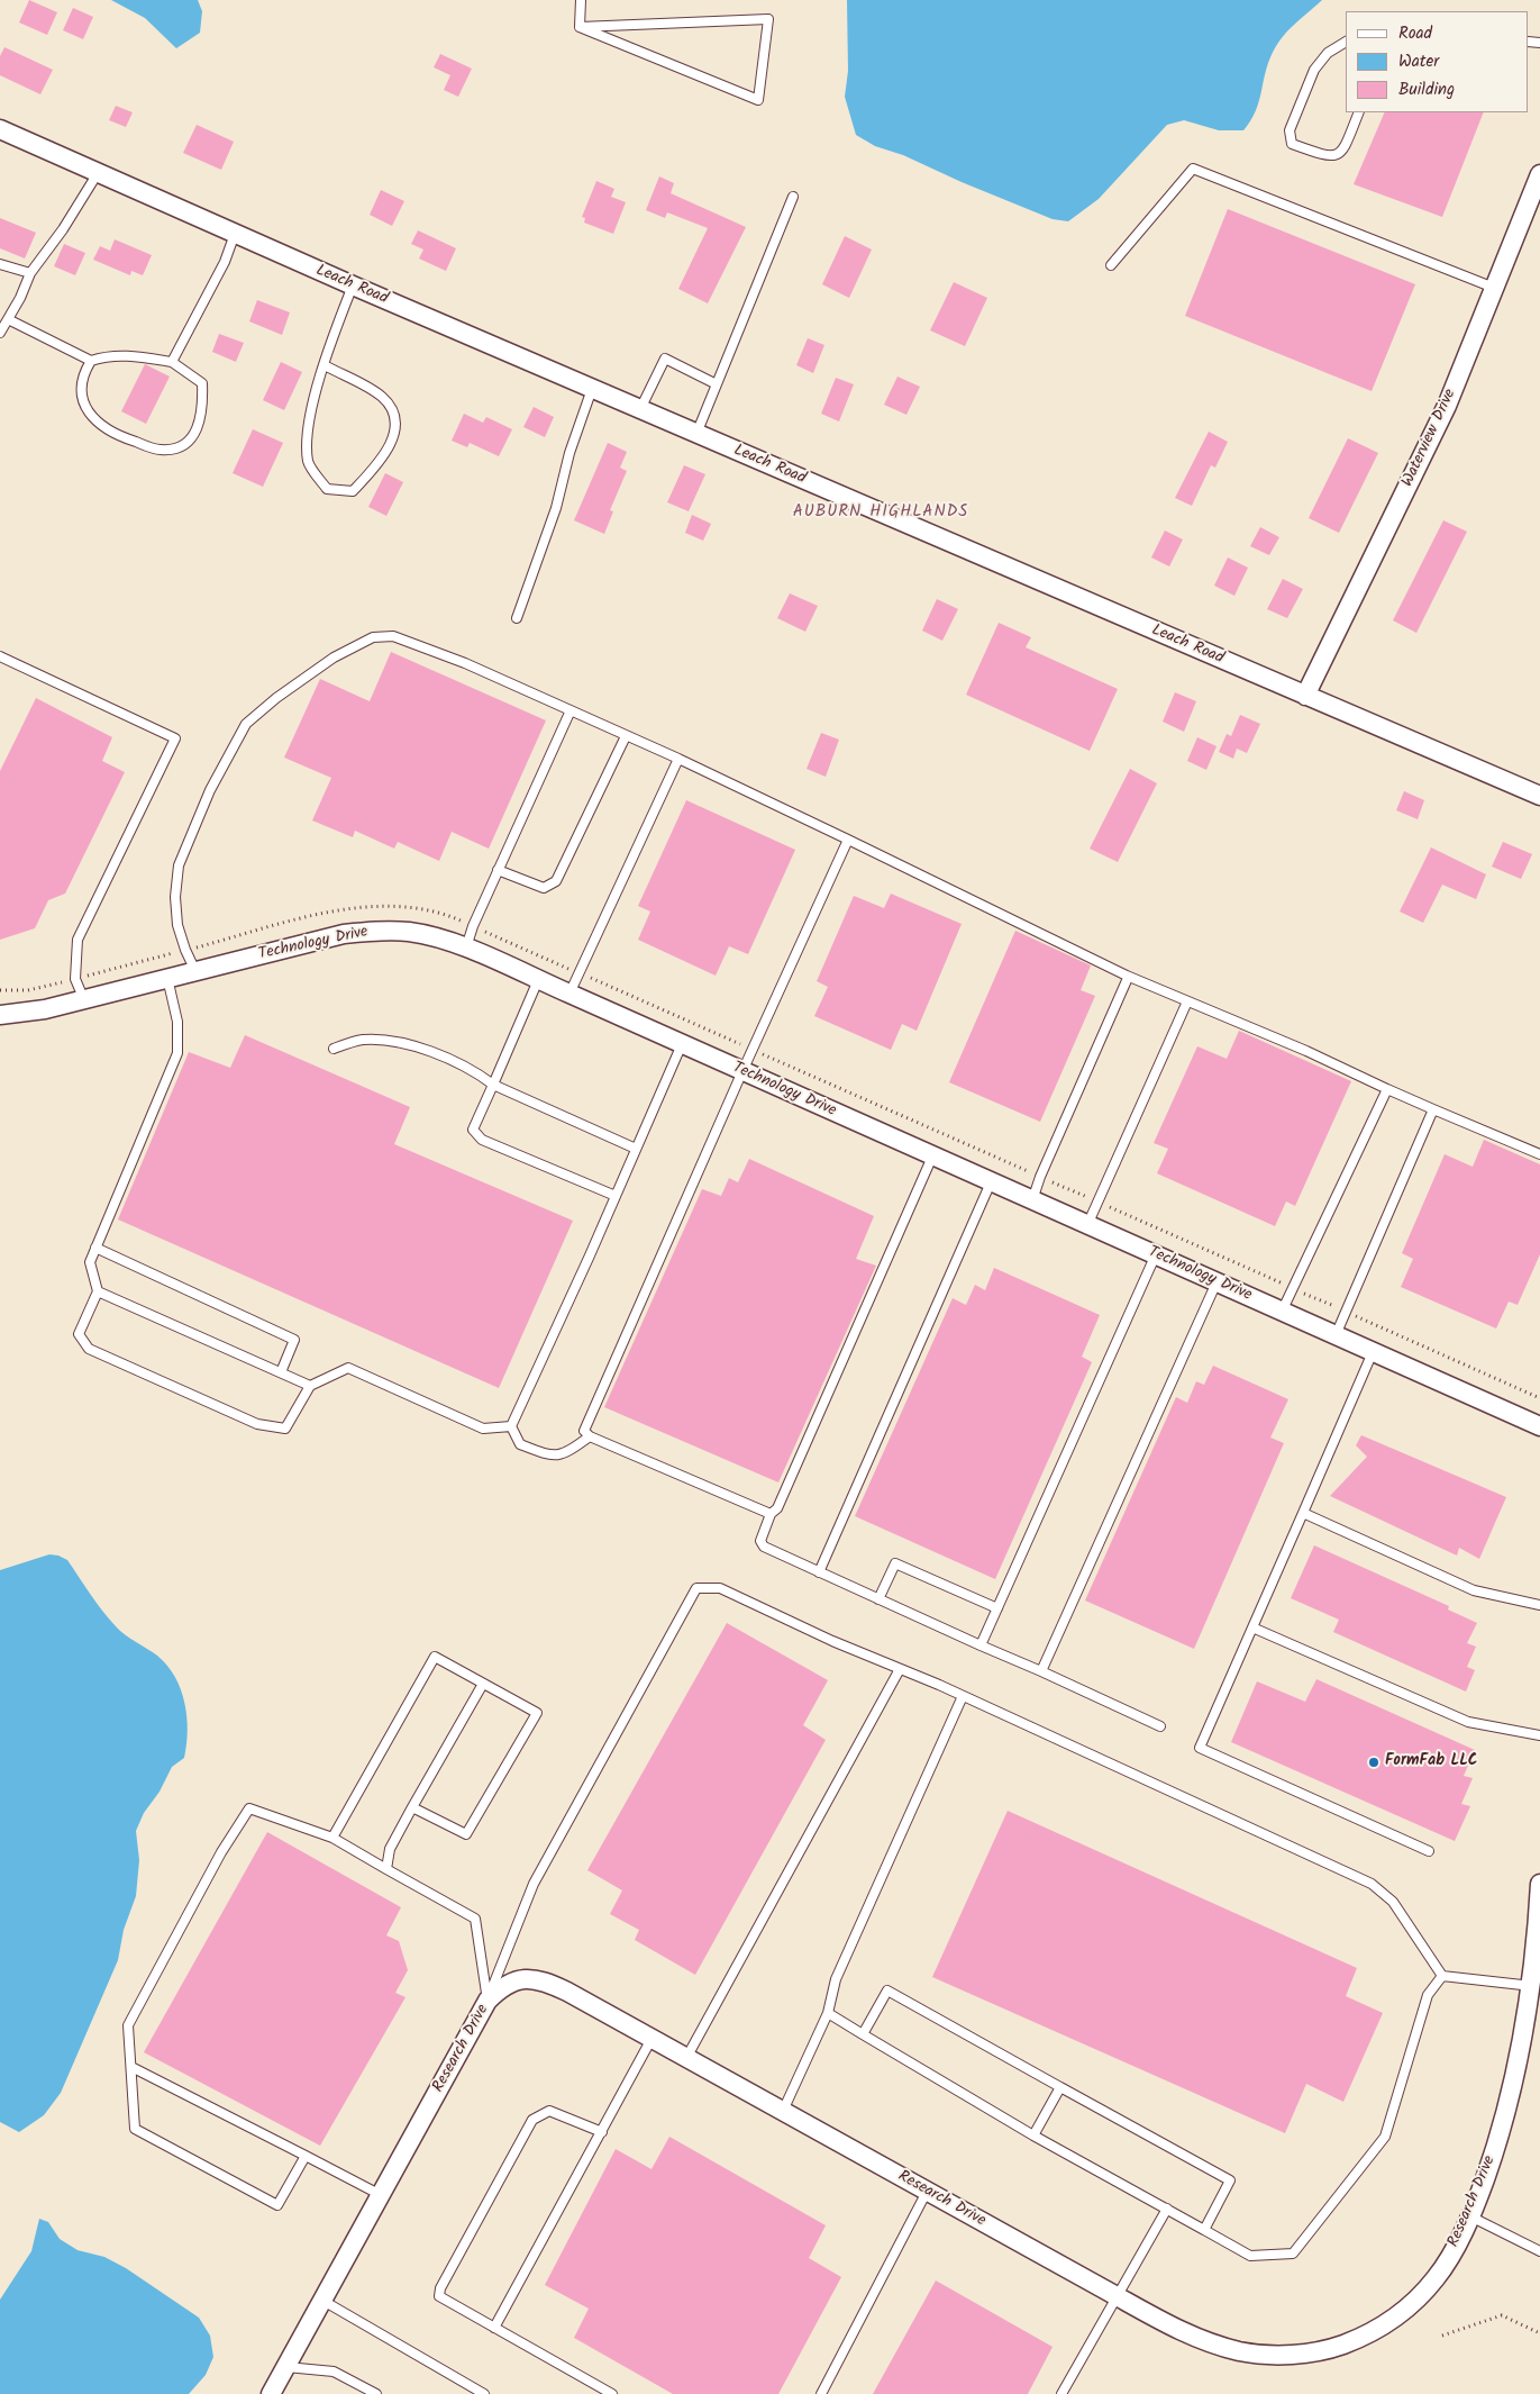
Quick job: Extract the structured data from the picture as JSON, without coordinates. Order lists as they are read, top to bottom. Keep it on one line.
{"streets":{"street":["Leach Road","Waterview Drive","Technology Drive","Research Drive"]},"crossings":[["Leach Road","Waterview Drive"]],"districts":["AUBURN HIGHLANDS"],"places":["FormFab LLC"],"legend":["Road","Water","Building"]}
